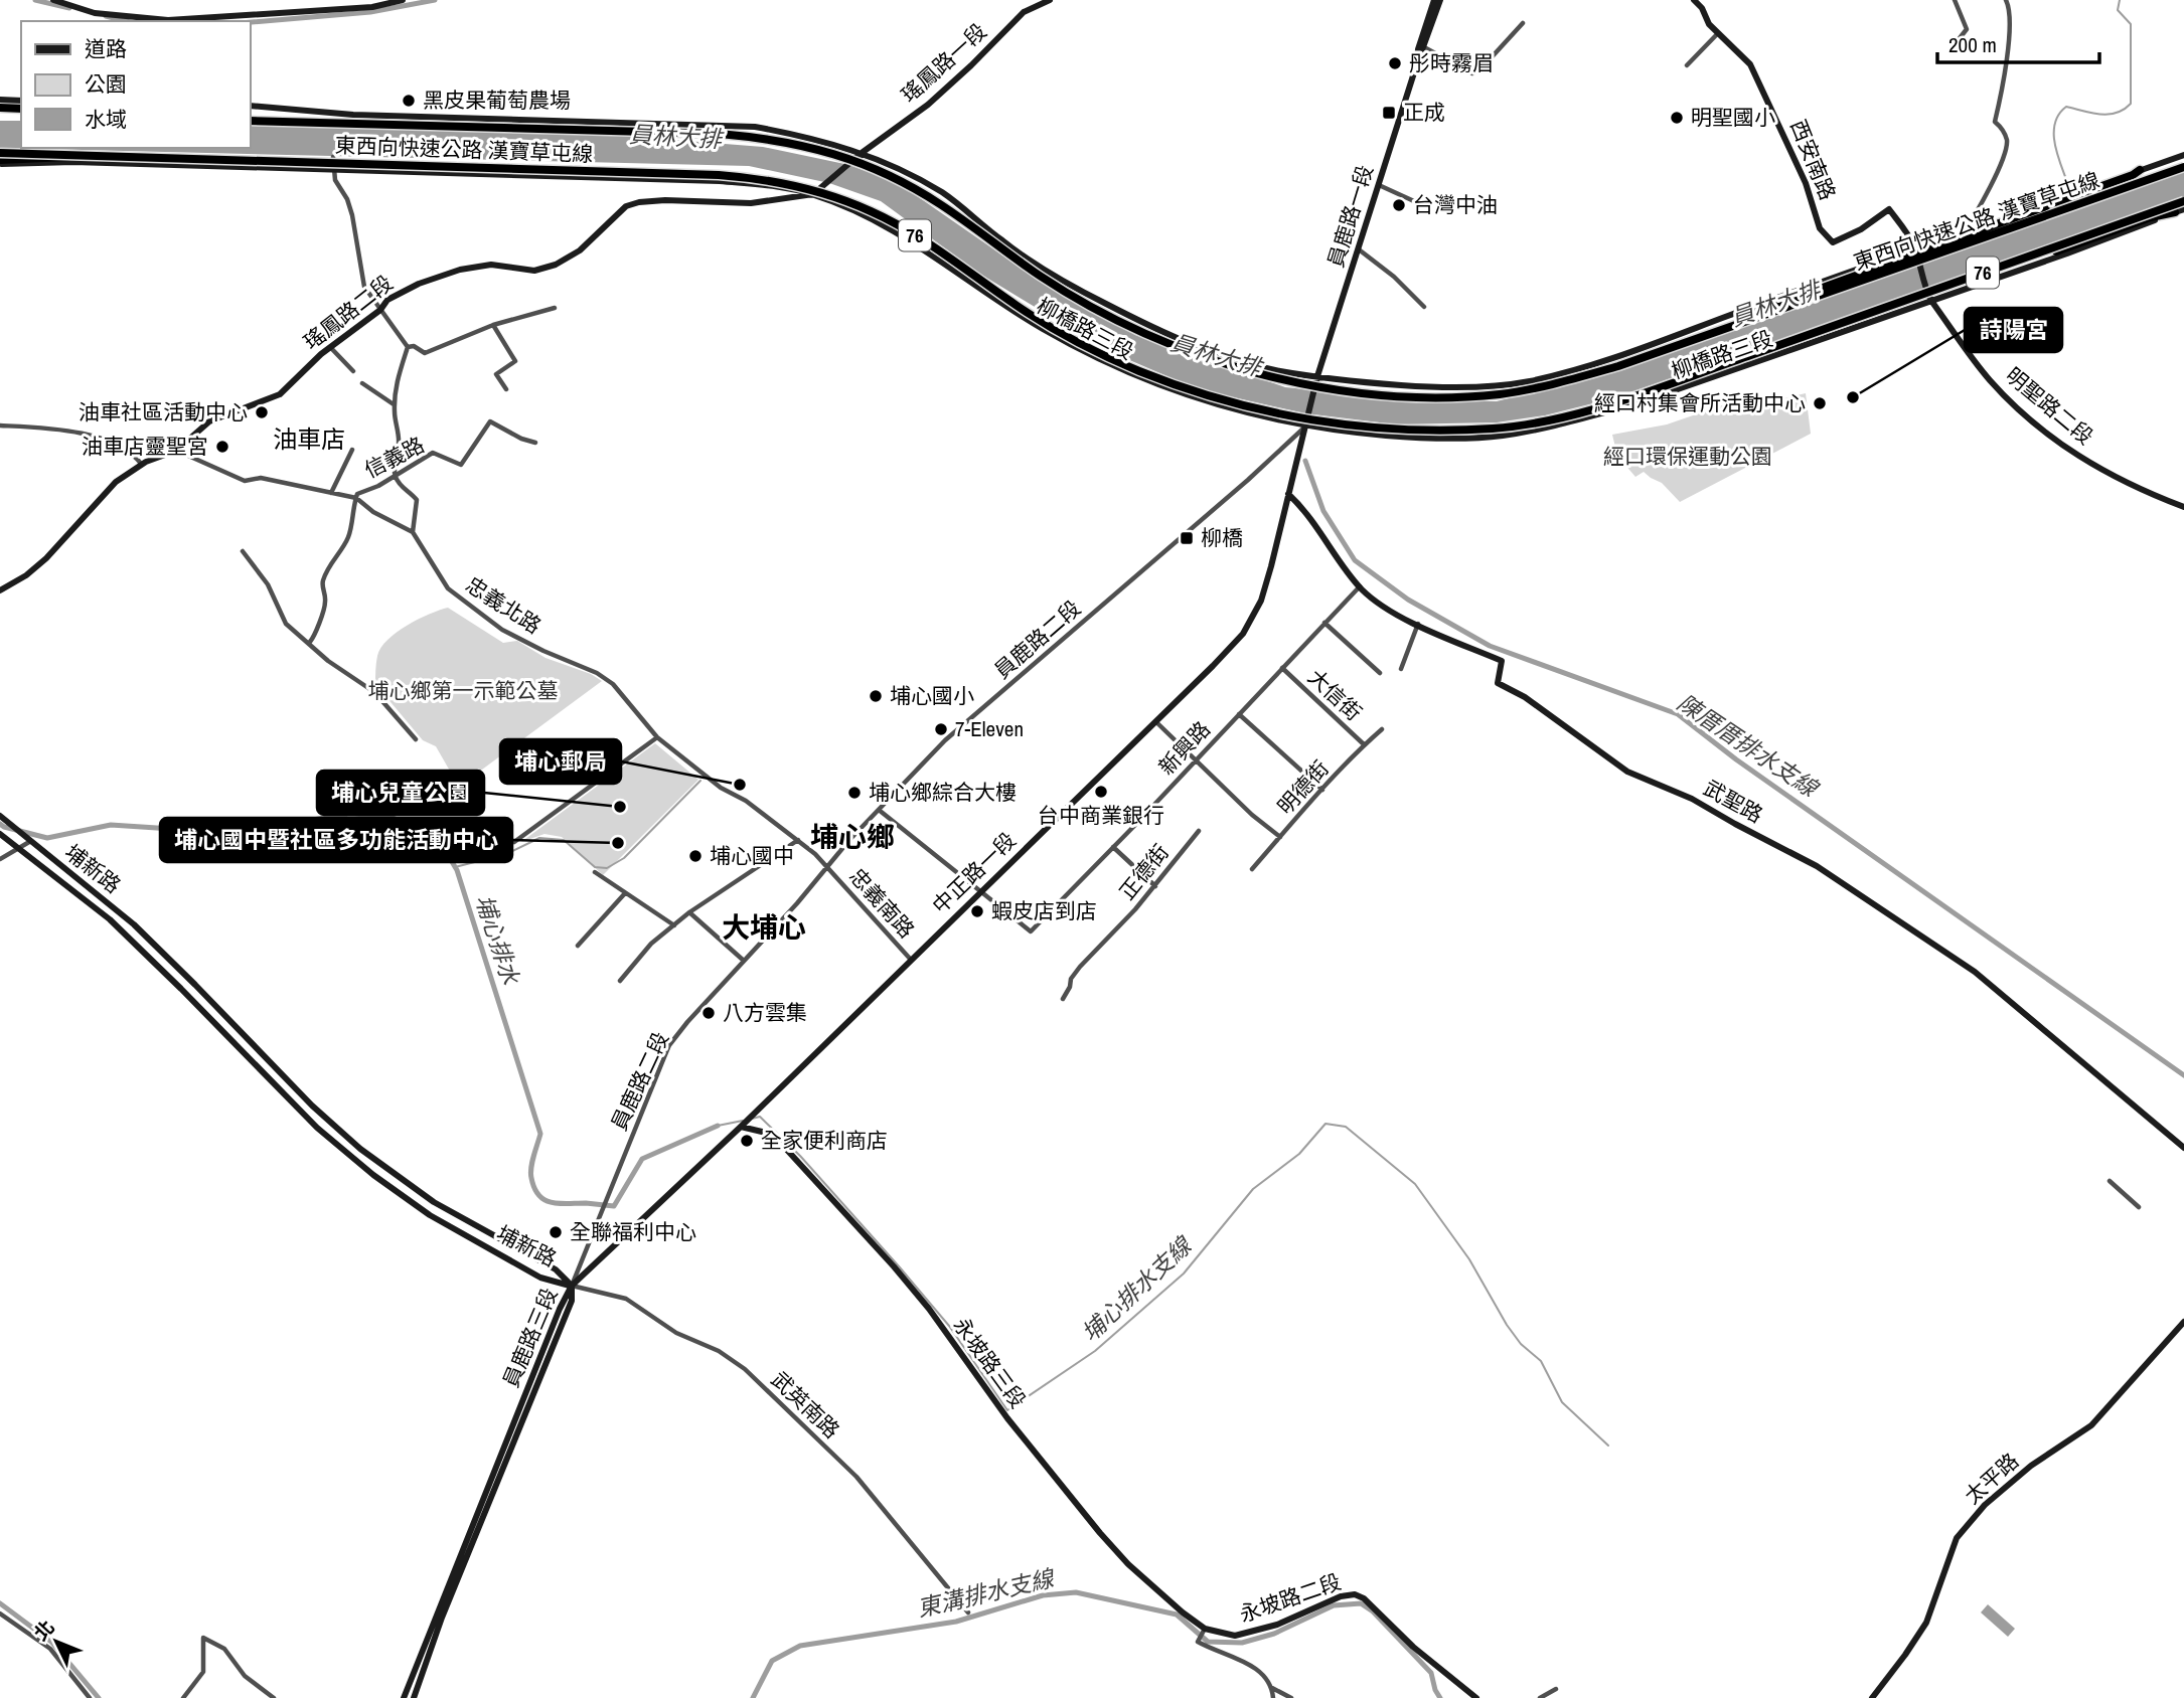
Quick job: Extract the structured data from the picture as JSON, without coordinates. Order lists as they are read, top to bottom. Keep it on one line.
{"streets":{"highway":["東西向快速公路 漢寶草屯線","76"],"main road":["瑤鳳路一段","西安南路","員鹿路一段","瑤鳳路二段","柳橋路三段","明聖路二段","武聖路","埔新路","中正路一段","員鹿路三段","永坡路三段","太平路","永坡路二段"],"street":["信義路","忠義北路","員鹿路二段","大信街","新興路","明德街","正德街","忠義南路","武英南路"]},"crossings":[["瑤鳳路一段","瑤鳳路二段"],["瑤鳳路一段","柳橋路三段"],["西安南路","柳橋路三段"],["西安南路","明聖路二段"],["員鹿路一段","柳橋路三段"],["員鹿路一段","中正路一段"],["瑤鳳路二段","柳橋路三段"],["柳橋路三段","明聖路二段"],["柳橋路三段","員鹿路二段"],["柳橋路三段","中正路一段"],["忠義北路","員鹿路二段"],["忠義北路","忠義南路"],["員鹿路二段","埔新路"],["員鹿路二段","中正路一段"],["員鹿路二段","忠義南路"],["員鹿路二段","員鹿路三段"],["員鹿路二段","武英南路"],["大信街","新興路"],["大信街","明德街"],["新興路","武聖路"],["新興路","中正路一段"],["武聖路","中正路一段"],["埔新路","中正路一段"],["埔新路","員鹿路三段"],["埔新路","武英南路"],["中正路一段","忠義南路"],["中正路一段","員鹿路三段"],["中正路一段","永坡路三段"],["中正路一段","武英南路"],["員鹿路三段","武英南路"],["永坡路三段","永坡路二段"]],"districts":["油車店","埔心鄉","大埔心"],"water":["員林大排","陳厝厝排水支線","埔心排水","埔心排水支線","東溝排水支線"],"parks":["經口環保運動公園","埔心鄉第一示範公墓"],"places":{"other":["彤時霧眉","黑皮果葡萄農場","明聖國小","台灣中油","詩陽宮","經口村集會所活動中心","油車社區活動中心","油車店靈聖宮","埔心國小","7-Eleven","埔心郵局","台中商業銀行","埔心鄉綜合大樓","埔心兒童公園","埔心國中暨社區多功能活動中心","埔心國中","蝦皮店到店","八方雲集","全家便利商店","全聯福利中心"],"transit":["正成","柳橋"]},"legend":["道路","公園","水域"],"scale_bar":"200 m","north":"top left"}
